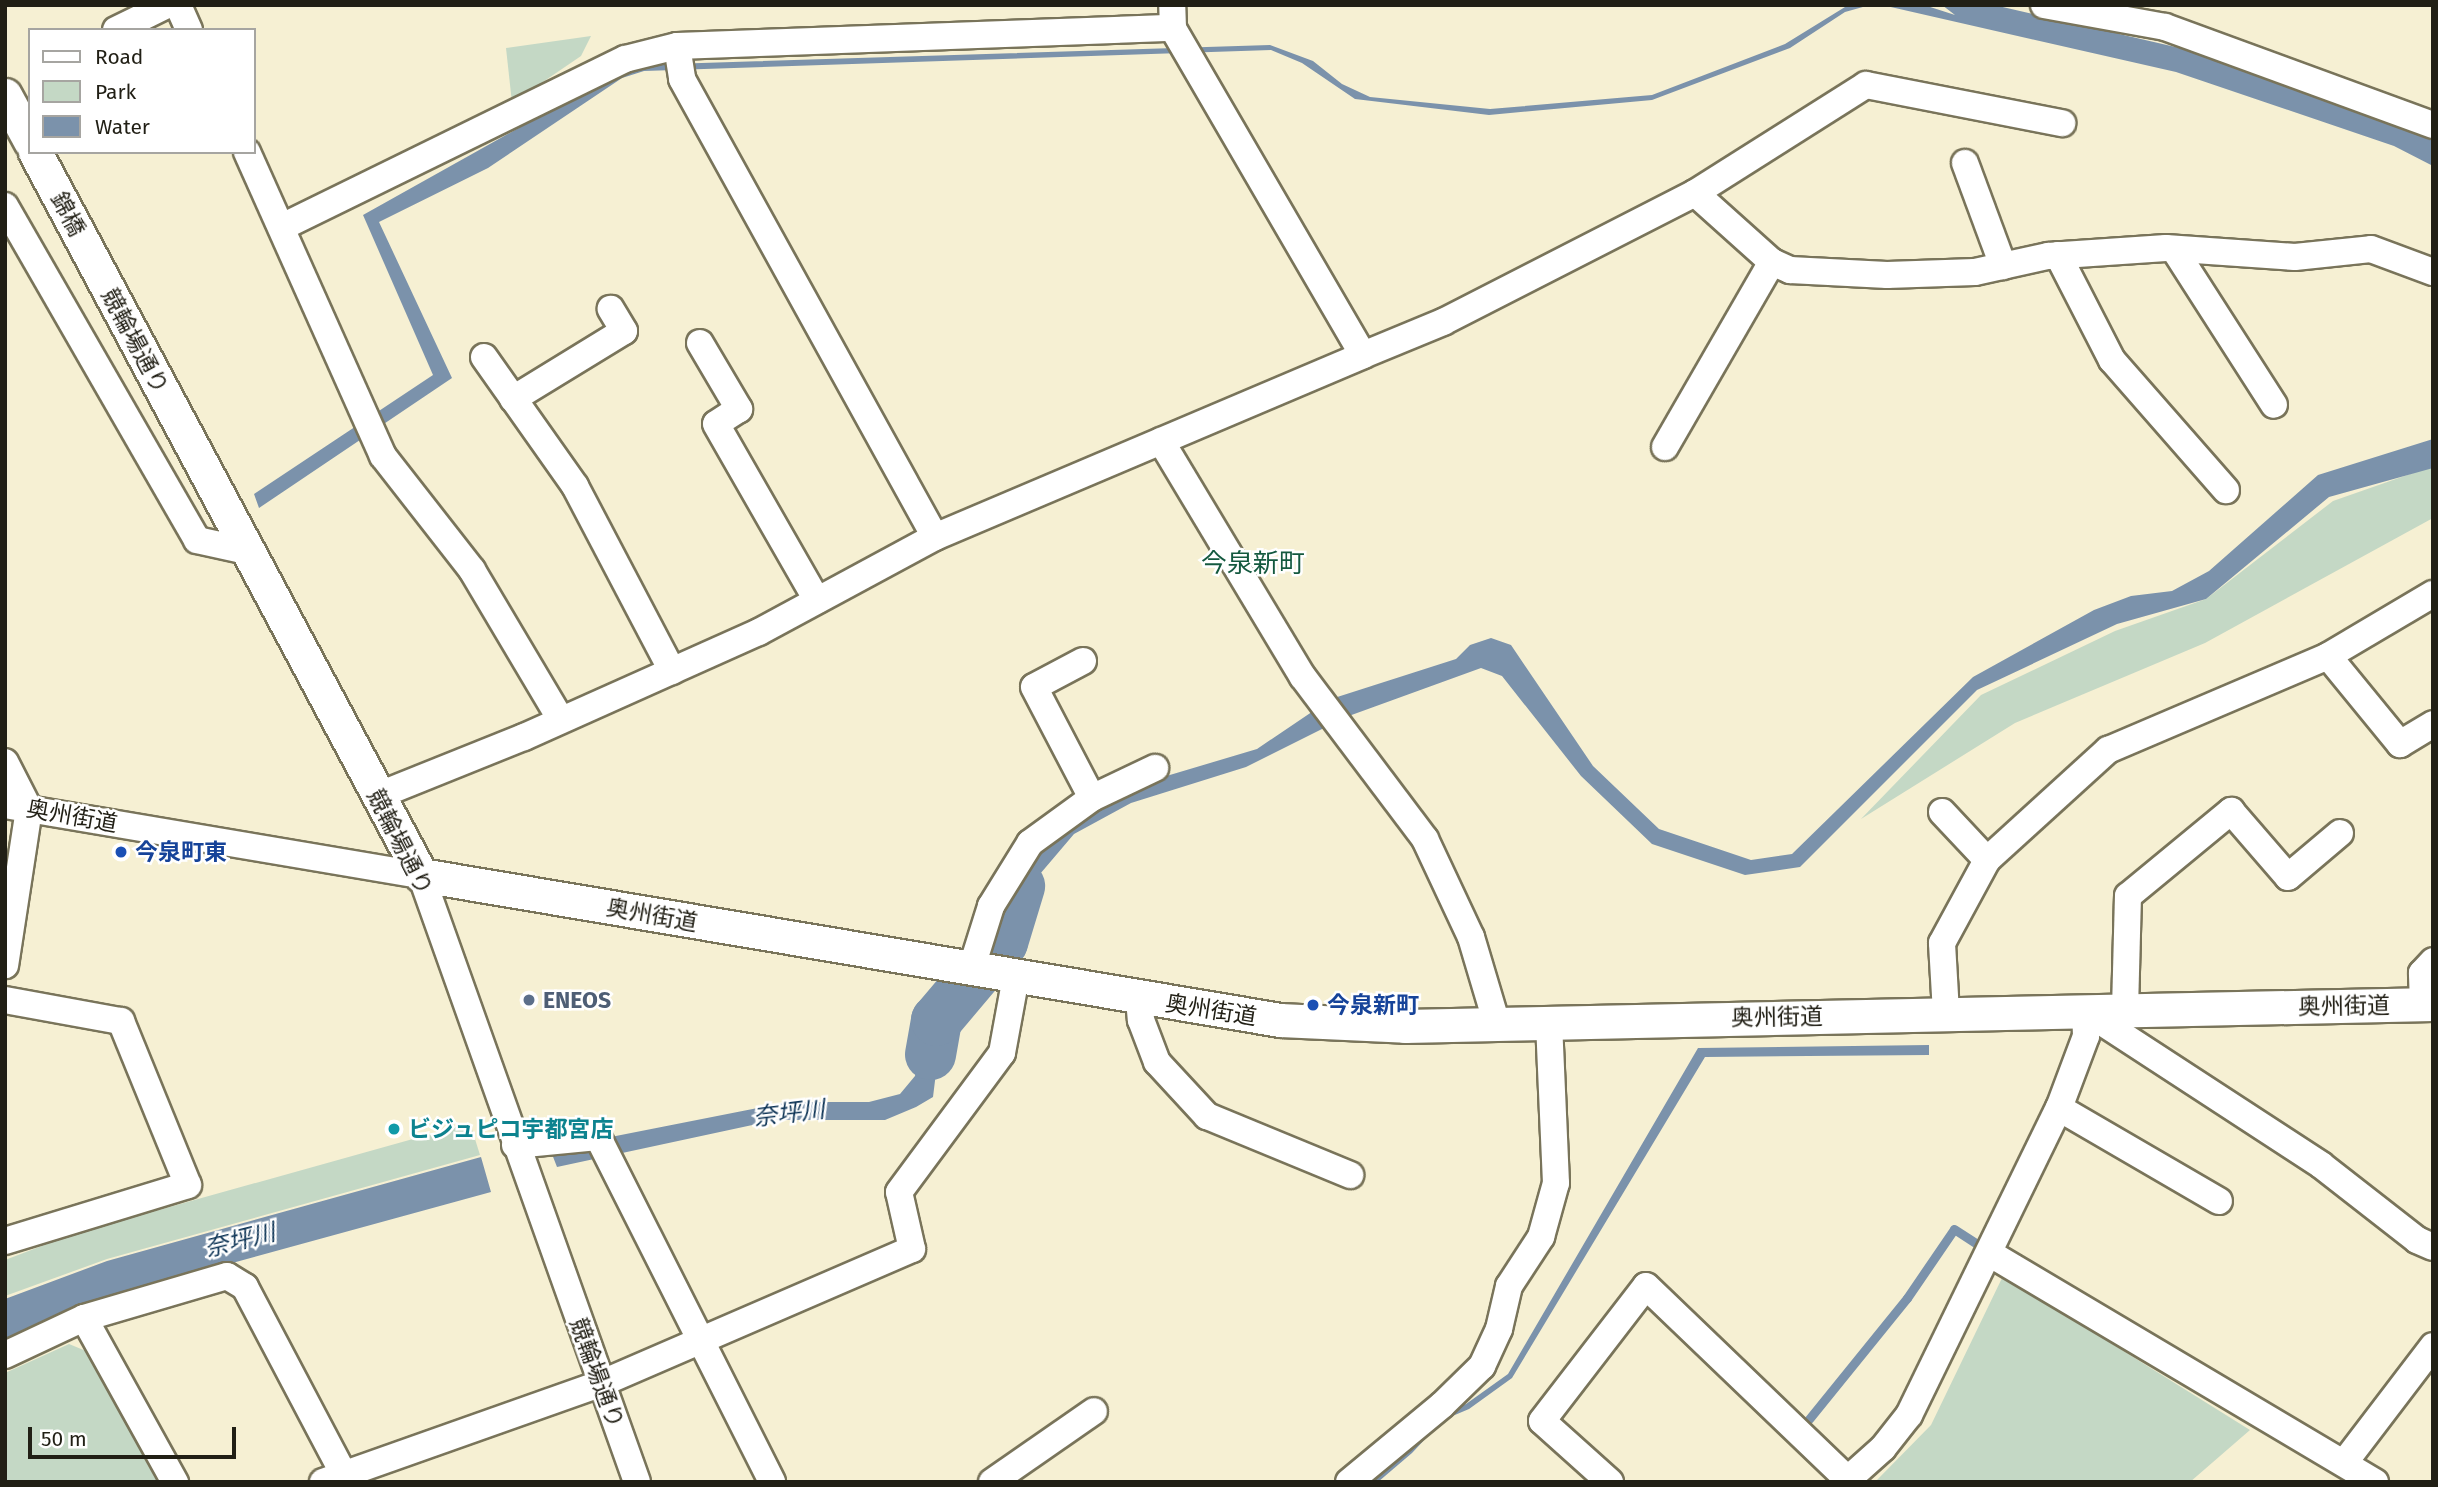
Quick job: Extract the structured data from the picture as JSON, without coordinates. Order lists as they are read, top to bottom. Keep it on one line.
{"streets":{"main road":["錦橋","競輪場通り","奥州街道"]},"crossings":[["錦橋","競輪場通り"],["競輪場通り","奥州街道"]],"districts":["今泉新町"],"water":["奈坪川"],"places":["今泉町東","ENEOS","今泉新町","ビジュピコ宇都宮店"],"legend":["Road","Park","Water"],"scale_bar":"50 m"}
